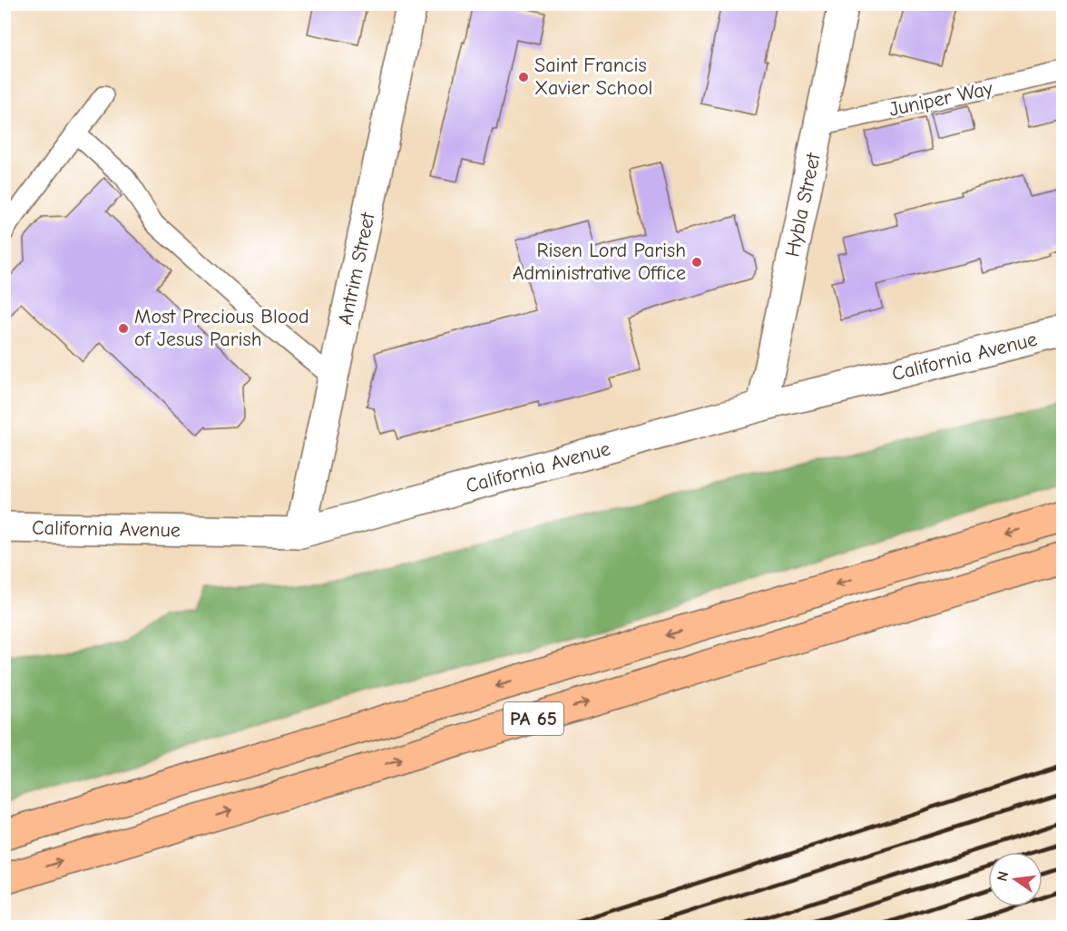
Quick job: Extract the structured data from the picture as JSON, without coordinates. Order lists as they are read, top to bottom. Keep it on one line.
{"streets":{"highway":["PA 65"],"street":["Hybla Street","Antrim Street","California Avenue"],"lane":["Juniper Way"]},"crossings":[["Juniper Way","Hybla Street"],["Hybla Street","California Avenue"],["Antrim Street","California Avenue"]],"places":["Saint Francis Xavier School","Risen Lord Parish Administrative Office","Most Precious Blood of Jesus Parish"],"north":"left"}
